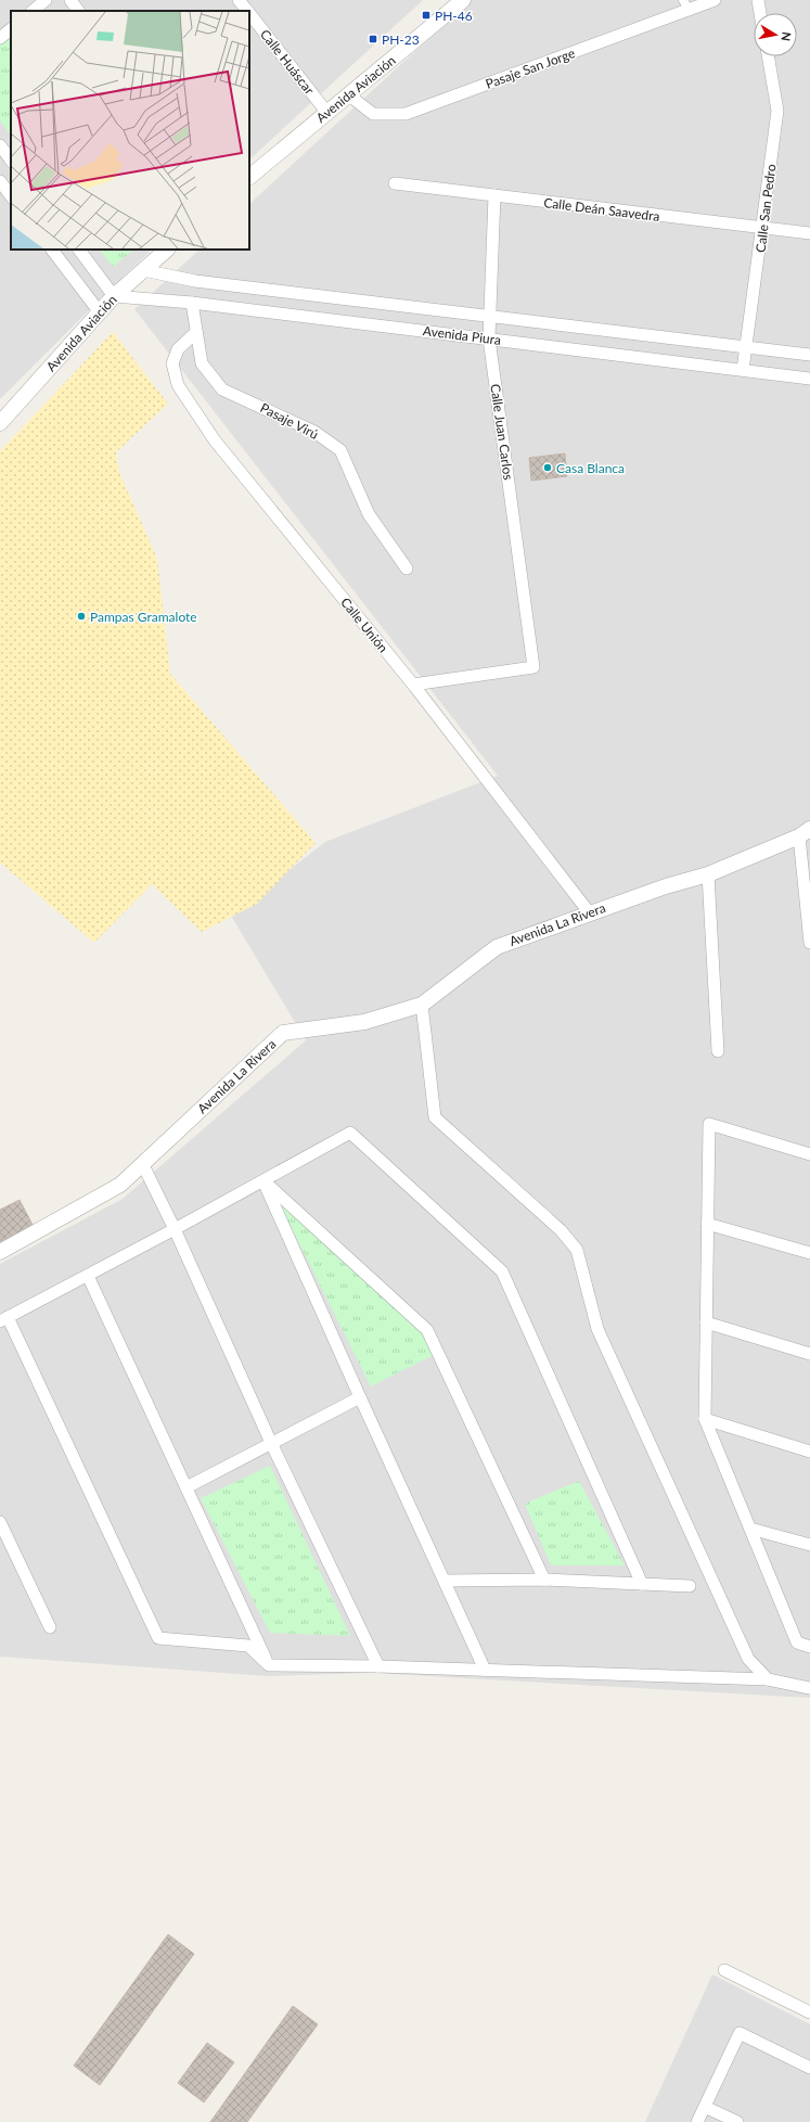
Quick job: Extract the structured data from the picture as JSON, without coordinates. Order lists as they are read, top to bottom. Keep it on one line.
{"streets":{"street":["Calle Huáscar","Pasaje San Jorge","Avenida Aviación","Calle San Pedro","Calle Deán Saavedra","Avenida Piura","Pasaje Virú","Calle Juan Carlos","Calle Unión","Avenida La Rivera"]},"crossings":[["Calle Huáscar","Avenida Aviación"],["Pasaje San Jorge","Avenida Aviación"],["Avenida Aviación","Avenida Piura"],["Calle San Pedro","Calle Deán Saavedra"],["Calle San Pedro","Avenida Piura"],["Calle Deán Saavedra","Calle Juan Carlos"],["Avenida Piura","Pasaje Virú"],["Avenida Piura","Calle Juan Carlos"],["Pasaje Virú","Calle Unión"],["Calle Juan Carlos","Calle Unión"],["Calle Unión","Avenida La Rivera"]],"places":{"transit":["PH-46","PH-23"],"other":["Casa Blanca","Pampas Gramalote"]},"north":"right"}
